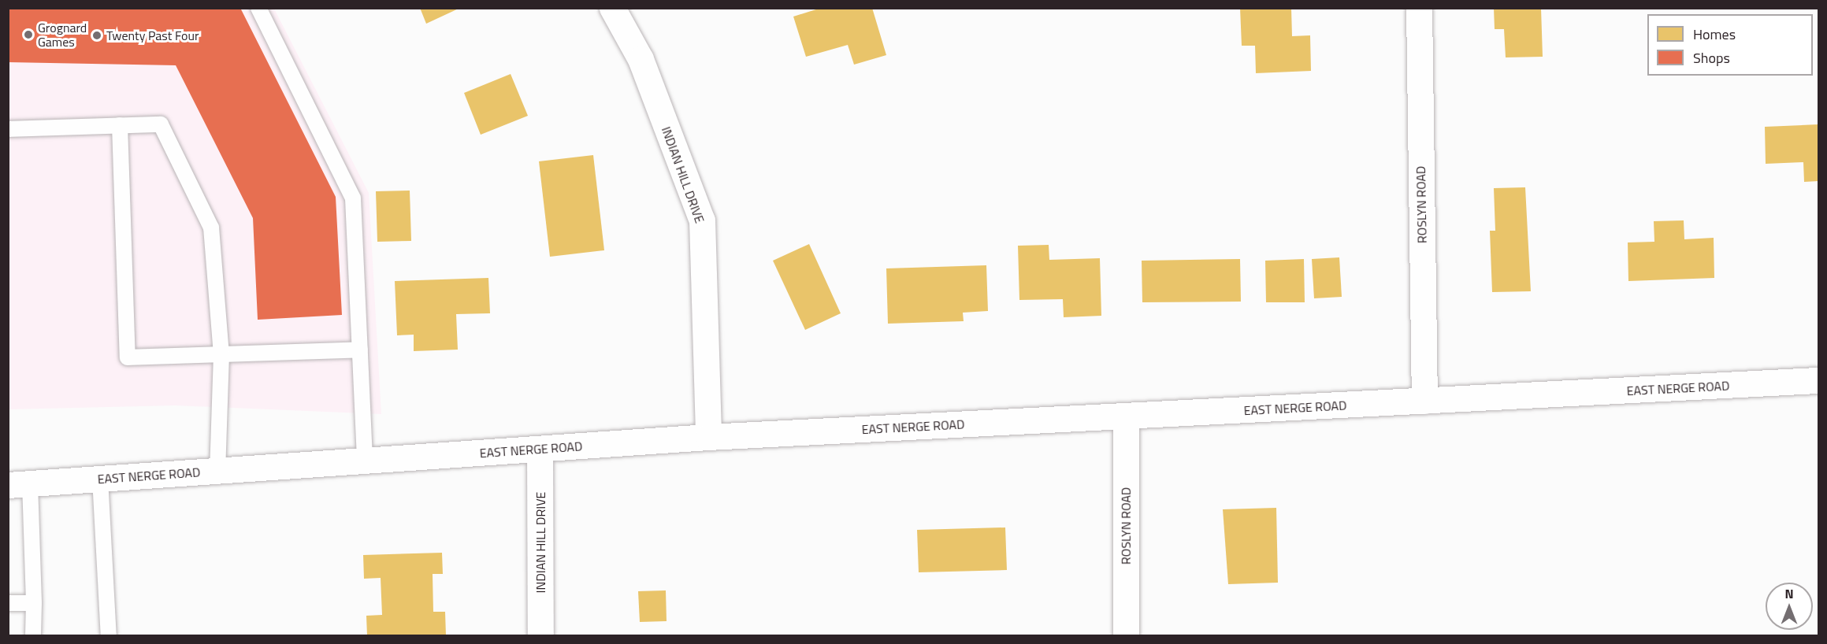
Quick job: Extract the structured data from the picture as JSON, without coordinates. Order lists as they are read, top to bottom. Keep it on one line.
{"streets":{"main road":["INDIAN HILL DRIVE","ROSLYN ROAD","EAST NERGE ROAD"]},"crossings":[["INDIAN HILL DRIVE","EAST NERGE ROAD"],["ROSLYN ROAD","EAST NERGE ROAD"]],"places":["Grognard Games","Twenty Past Four"],"legend":["Homes","Shops"],"north":"top"}
